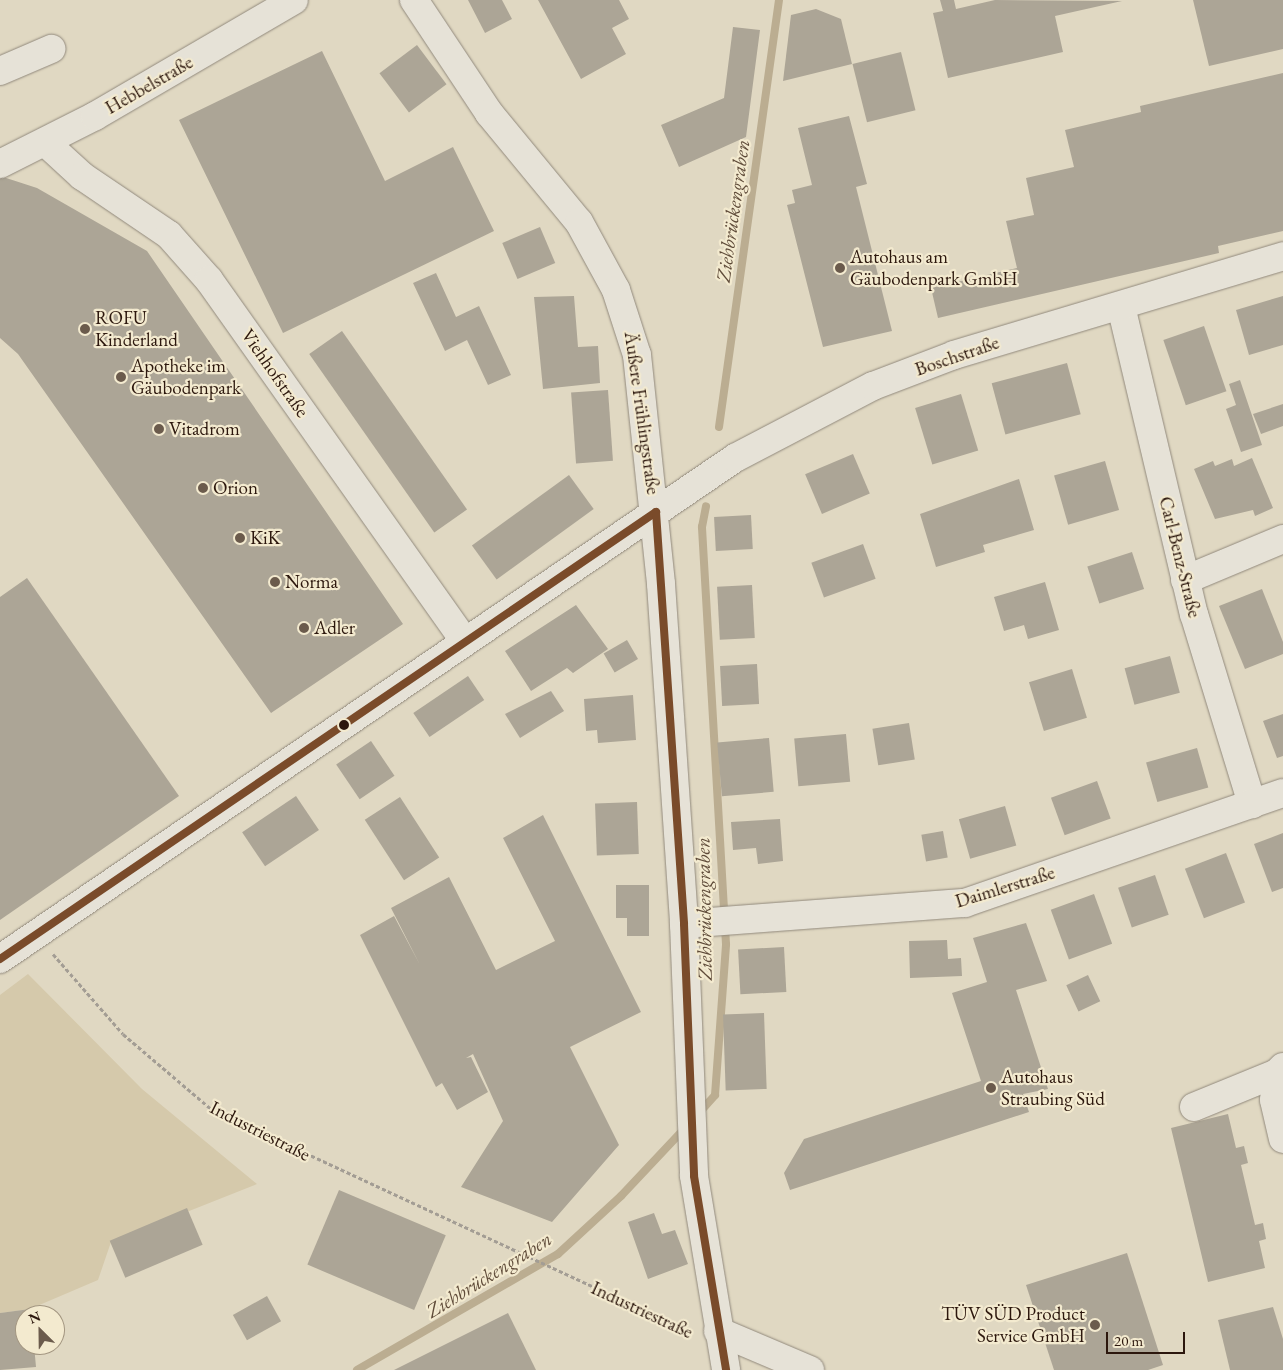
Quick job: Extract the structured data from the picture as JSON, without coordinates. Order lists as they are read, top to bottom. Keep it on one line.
{"streets":{"street":["Hebbelstraße","Boschstraße","Viehhofstraße","Äußere Frühlingstraße","Carl-Benz-Straße","Daimlerstraße"],"path":["Industriestraße"]},"crossings":[["Hebbelstraße","Viehhofstraße"],["Boschstraße","Äußere Frühlingstraße"],["Boschstraße","Carl-Benz-Straße"],["Äußere Frühlingstraße","Daimlerstraße"],["Äußere Frühlingstraße","Industriestraße"],["Carl-Benz-Straße","Daimlerstraße"]],"water":["Ziehbrückengraben"],"places":["Autohaus am Gäubodenpark GmbH","ROFU Kinderland","Apotheke im Gäubodenpark","Vitadrom","Orion","KiK","Norma","Adler","Autohaus Straubing Süd","TÜV SÜD Product Service GmbH"],"scale_bar":"20 m","north":"top left"}
